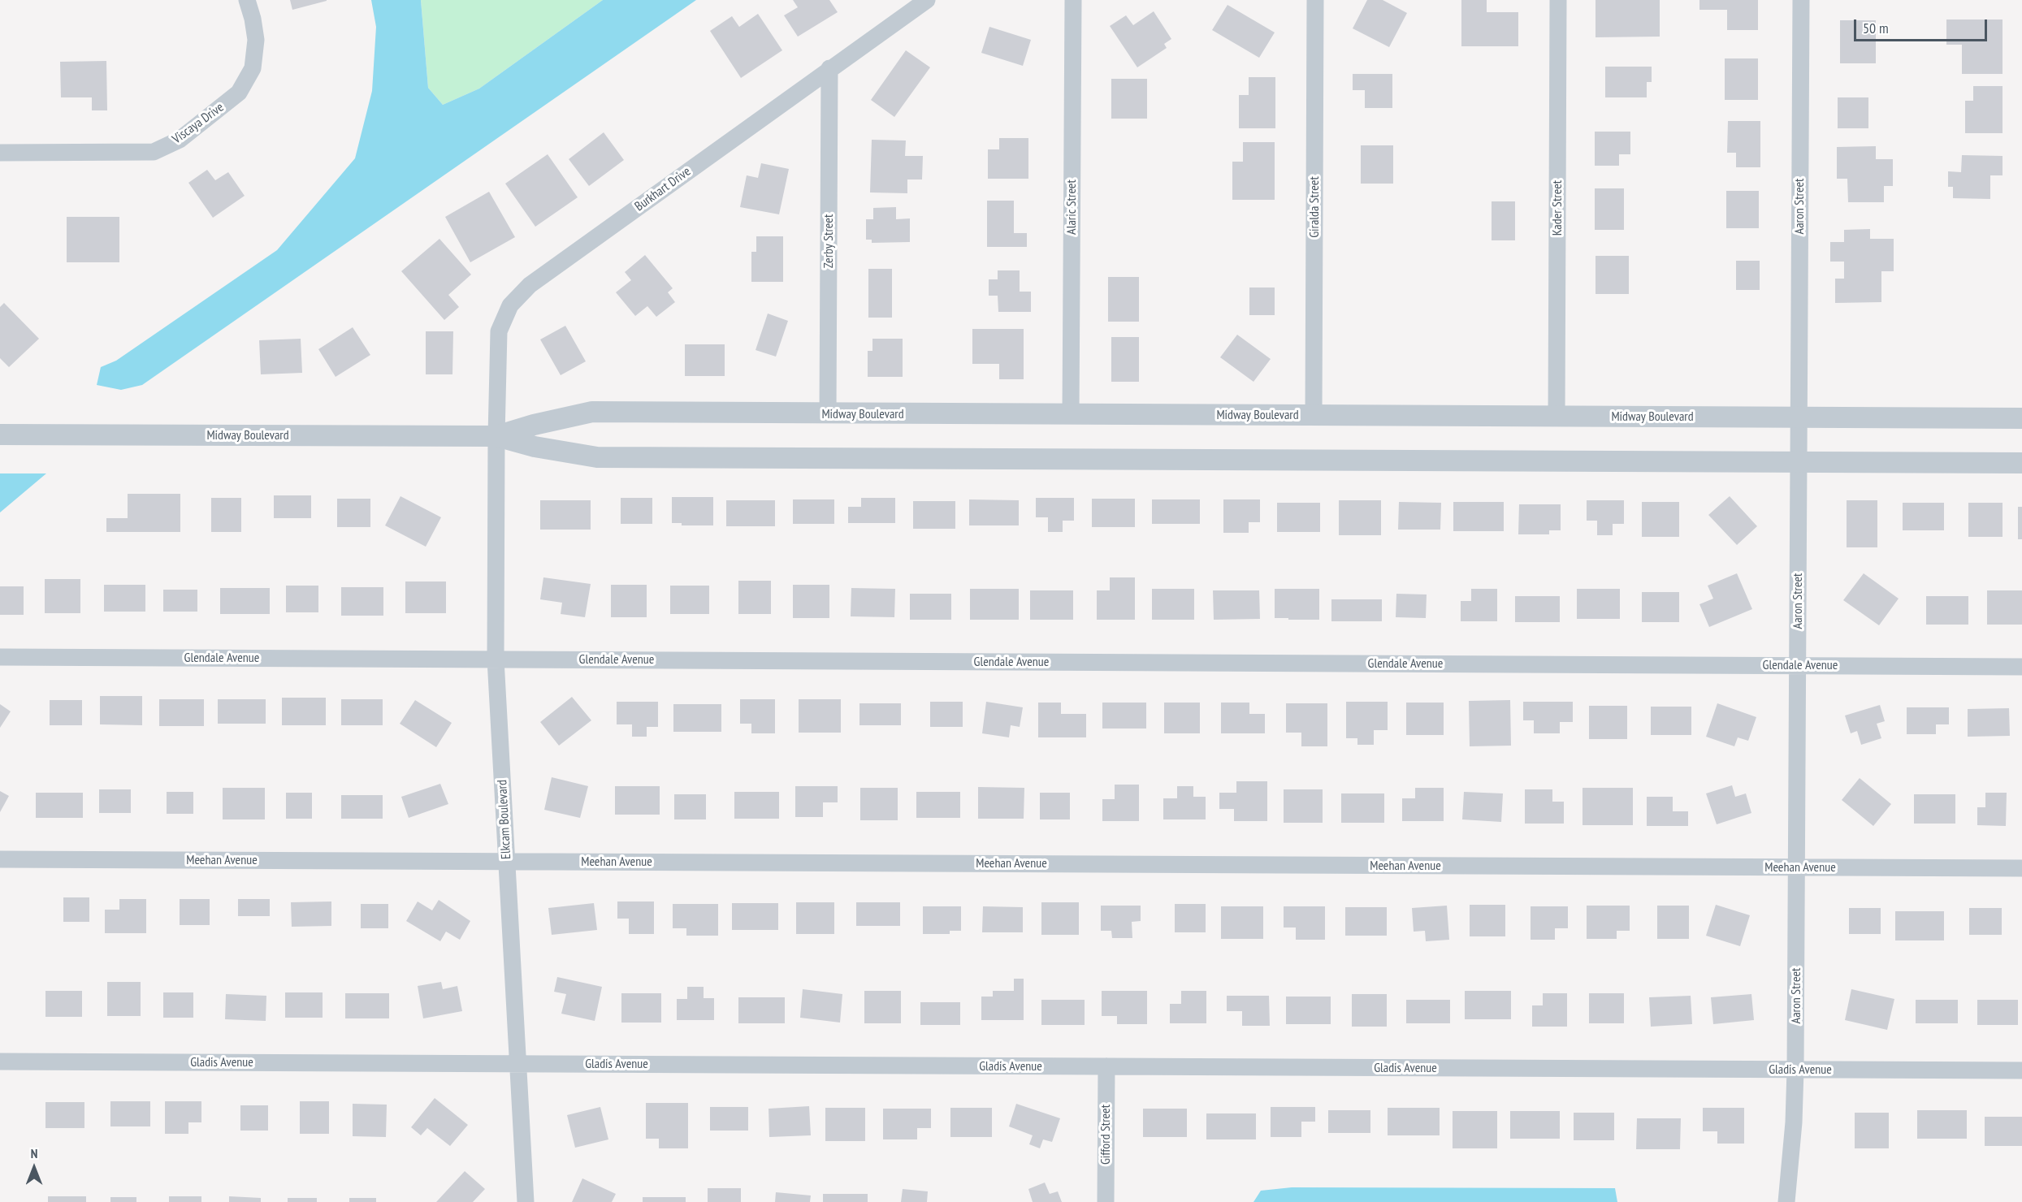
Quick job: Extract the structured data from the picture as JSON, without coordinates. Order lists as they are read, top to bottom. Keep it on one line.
{"streets":{"street":["Viscaya Drive","Burkhart Drive","Aaron Street","Alaric Street","Giralda Street","Kader Street","Zerby Street","Midway Boulevard","Glendale Avenue","Elkcam Boulevard","Meehan Avenue","Gladis Avenue","Gifford Street"]},"crossings":[["Burkhart Drive","Zerby Street"],["Burkhart Drive","Midway Boulevard"],["Burkhart Drive","Elkcam Boulevard"],["Aaron Street","Midway Boulevard"],["Aaron Street","Glendale Avenue"],["Aaron Street","Meehan Avenue"],["Aaron Street","Gladis Avenue"],["Alaric Street","Midway Boulevard"],["Giralda Street","Midway Boulevard"],["Kader Street","Midway Boulevard"],["Zerby Street","Midway Boulevard"],["Midway Boulevard","Elkcam Boulevard"],["Glendale Avenue","Elkcam Boulevard"],["Elkcam Boulevard","Meehan Avenue"],["Elkcam Boulevard","Gladis Avenue"],["Gladis Avenue","Gifford Street"]],"scale_bar":"50 m","north":"top"}
